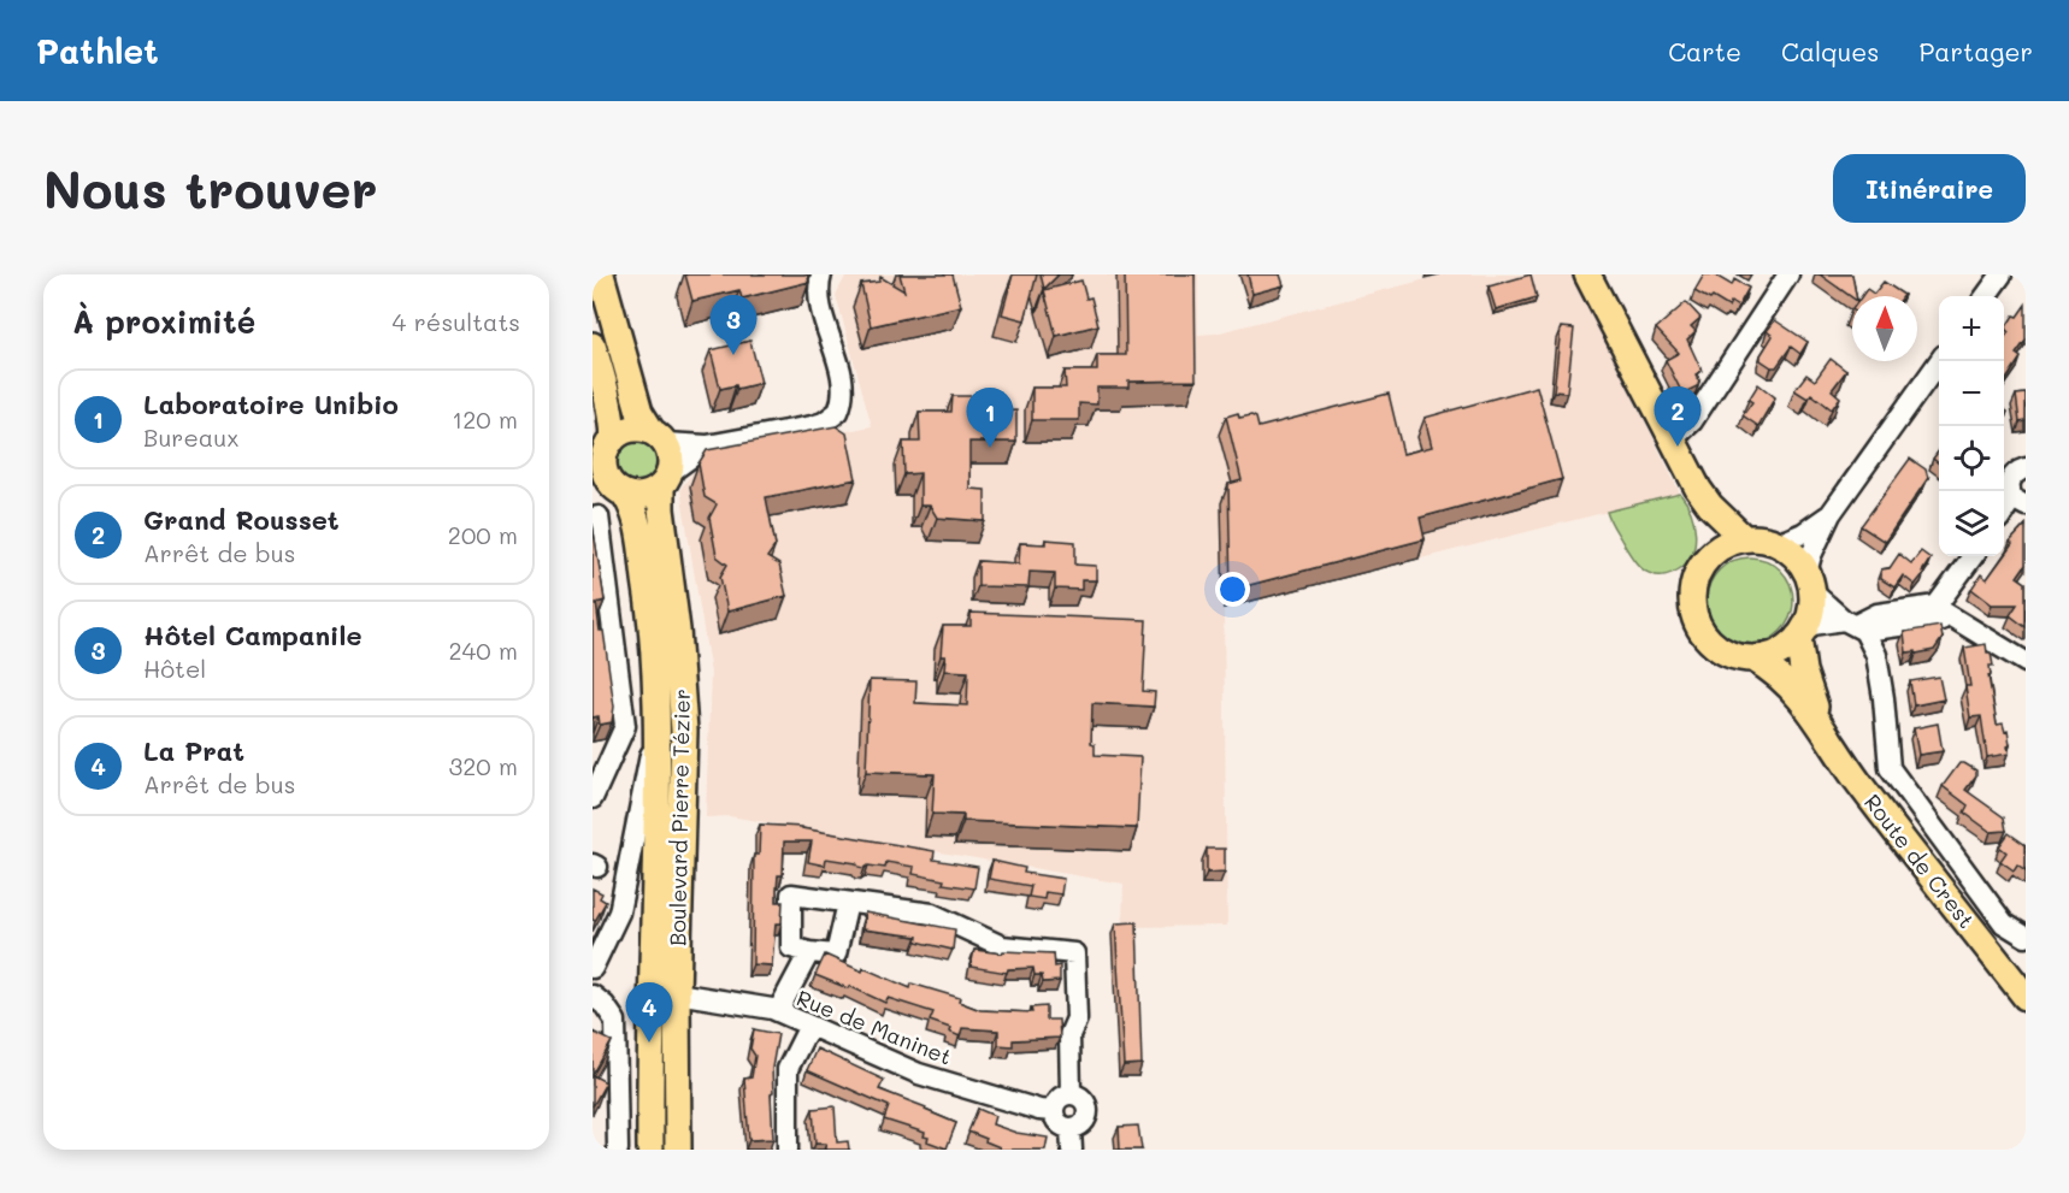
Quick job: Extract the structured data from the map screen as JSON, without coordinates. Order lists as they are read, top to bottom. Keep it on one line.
{"streets":{"main road":["Boulevard Pierre Tézier","Route de Crest"],"street":["Rue de Maninet"]},"crossings":[["Boulevard Pierre Tézier","Rue de Maninet"]],"north":"top","page":{"header":"Pathlet","nav":["Carte","Calques","Partager"],"buttons":"Itinéraire","title":"Nous trouver","heading":["À proximité","4 résultats"],"pins":["3","2","1","4"],"map_buttons":["+","−"],"list":[{"mark":"1","name":"Laboratoire Unibio","note":"Bureaux","value":"120 m"},{"mark":"2","name":"Grand Rousset","note":"Arrêt de bus","value":"200 m"},{"mark":"3","name":"Hôtel Campanile","note":"Hôtel","value":"240 m"},{"mark":"4","name":"La Prat","note":"Arrêt de bus","value":"320 m"}]}}
